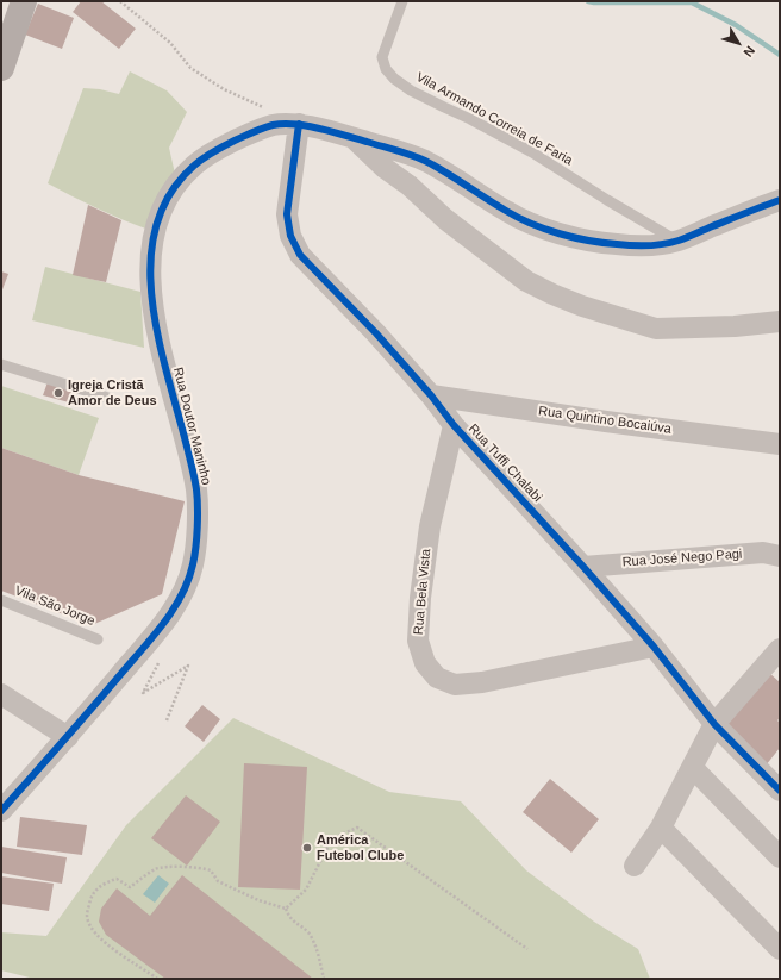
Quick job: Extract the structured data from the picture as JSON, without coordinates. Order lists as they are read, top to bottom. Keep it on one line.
{"streets":{"street":["Rua Quintino Bocaiúva","Rua Doutor Maninho","Rua Tuffi Chalabi","Rua José Nego Pagi","Rua Bela Vista"],"lane":["Vila Armando Correia de Faria","Vila São Jorge"]},"crossings":[["Rua Quintino Bocaiúva","Rua Tuffi Chalabi"],["Rua Doutor Maninho","Rua Tuffi Chalabi"],["Rua Tuffi Chalabi","Rua José Nego Pagi"],["Rua Tuffi Chalabi","Rua Bela Vista"]],"places":["Igreja Cristã Amor de Deus","América Futebol Clube"],"north":"bottom right"}
